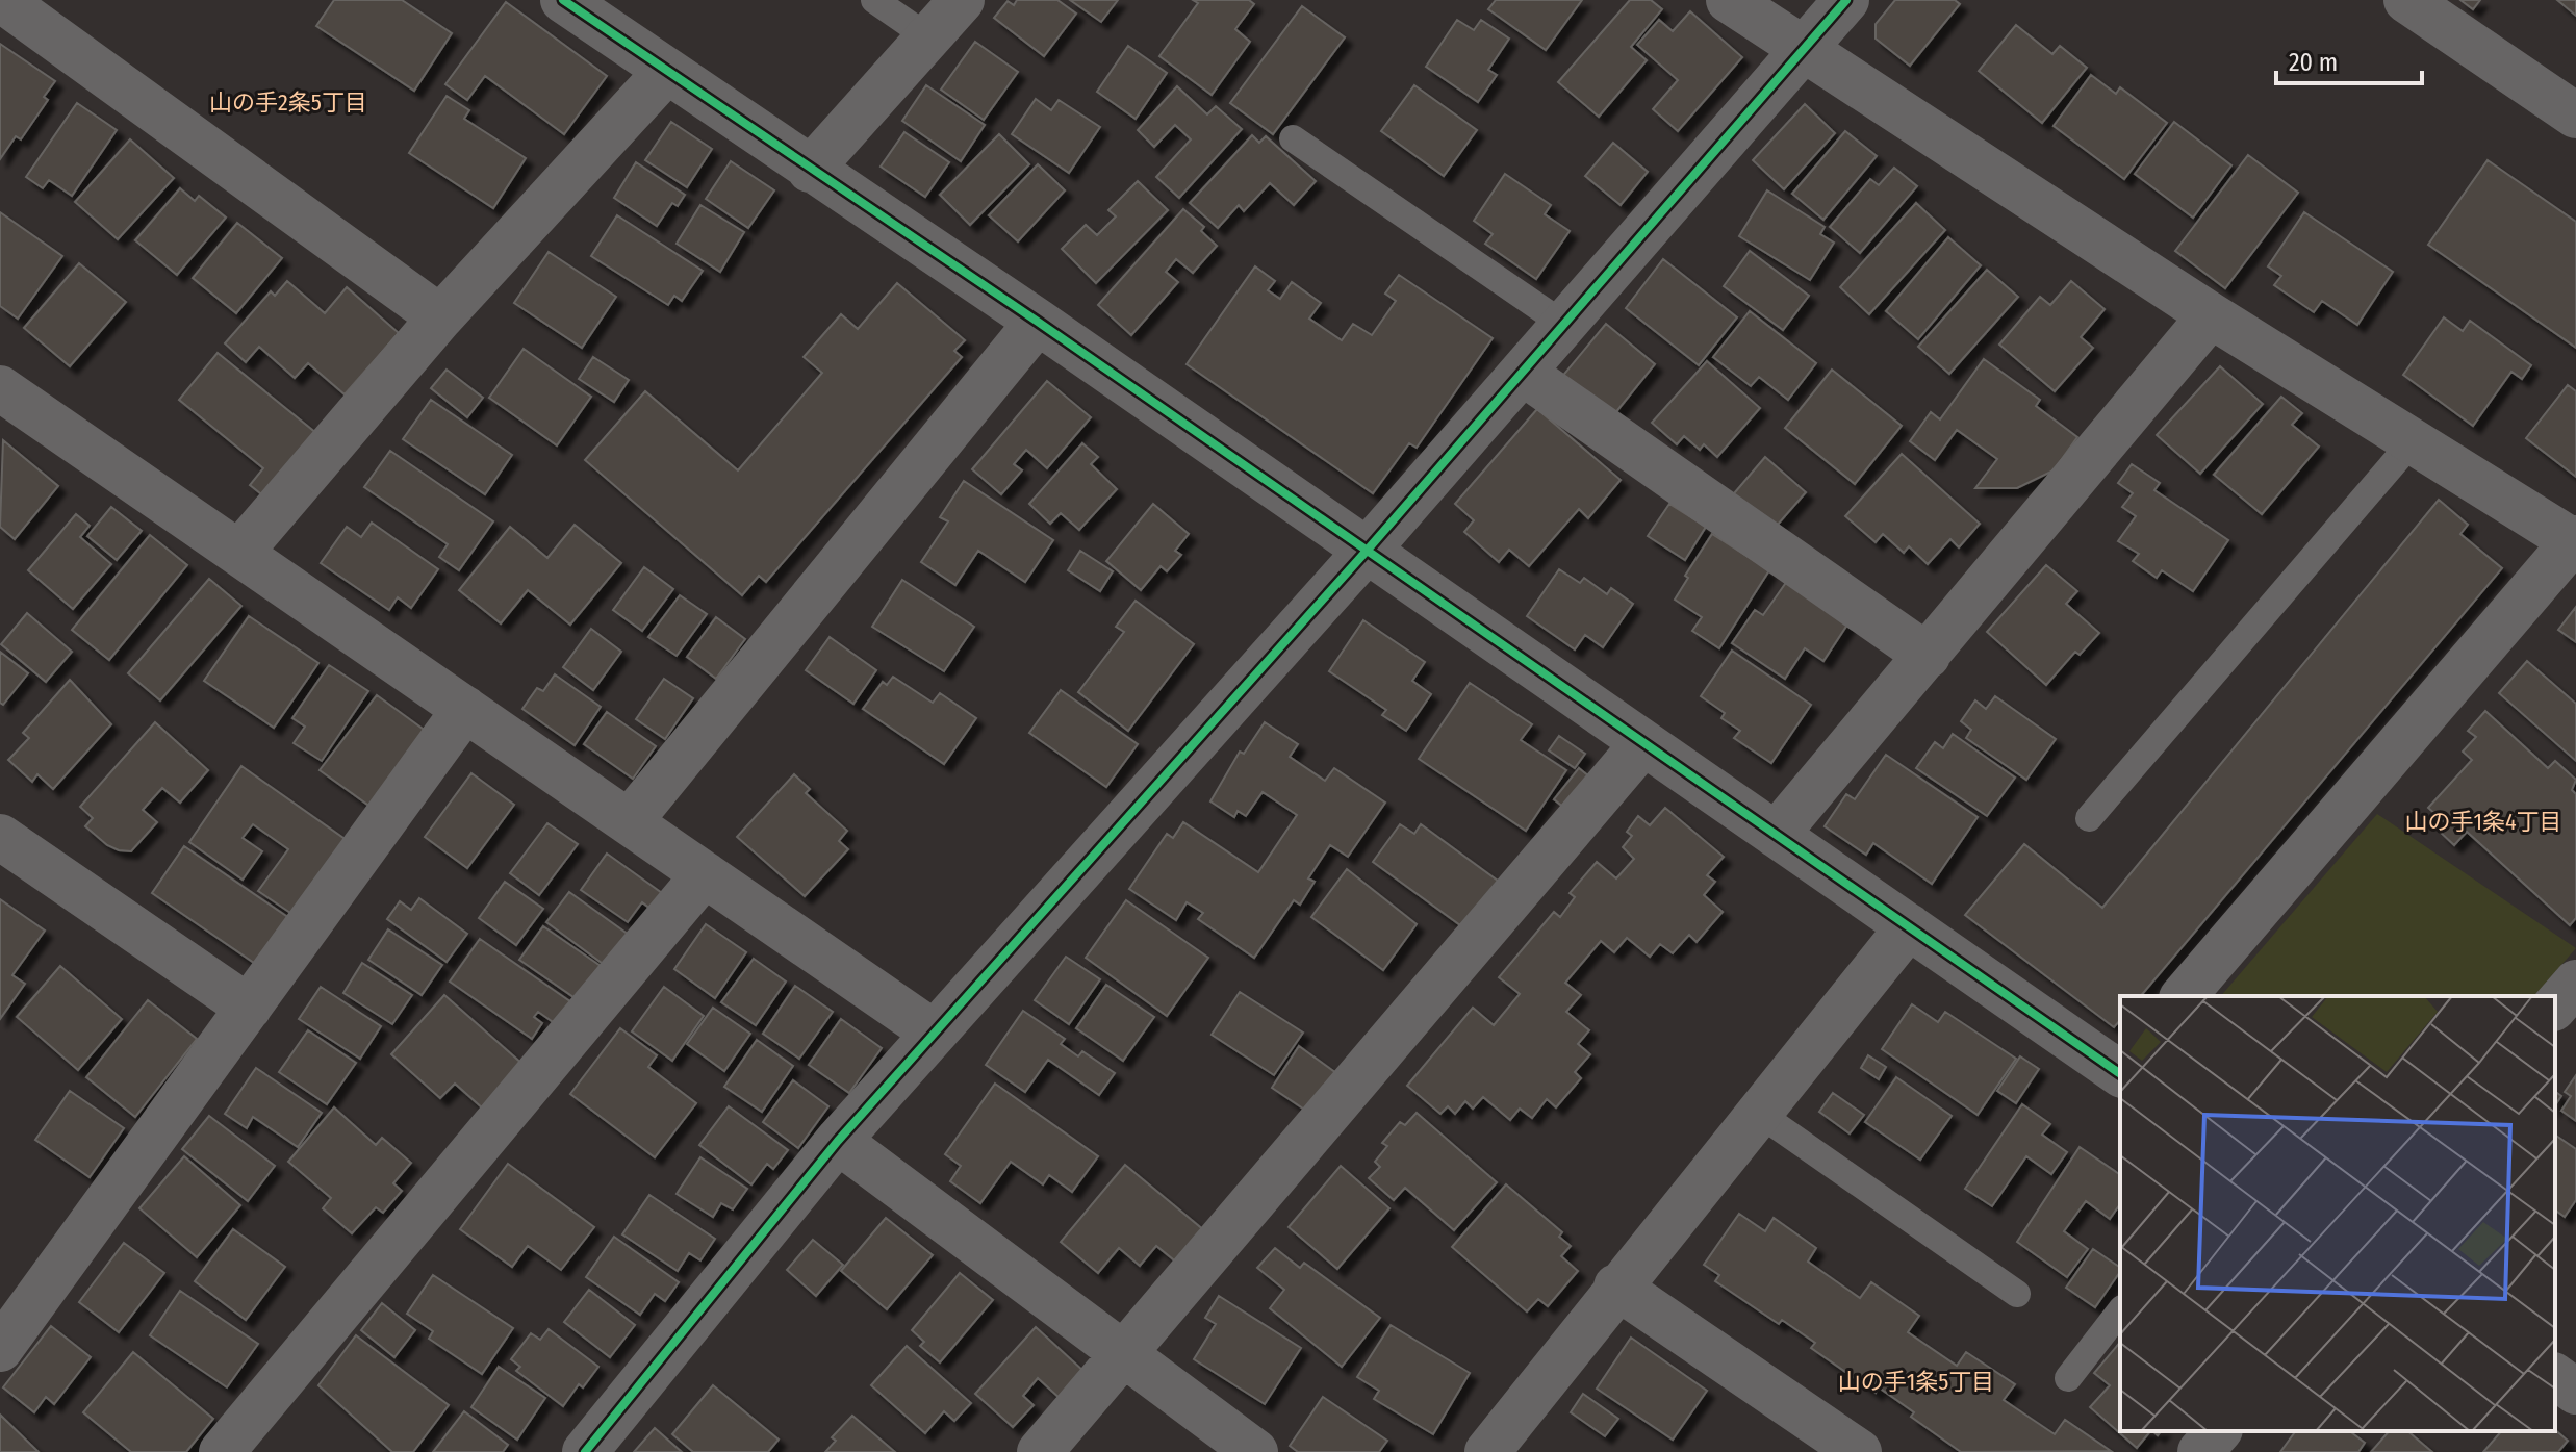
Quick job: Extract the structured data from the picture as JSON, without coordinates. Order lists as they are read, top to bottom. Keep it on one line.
{"districts":["山の手2条5丁目","山の手1条4丁目","山の手1条5丁目"],"scale_bar":"20 m"}
